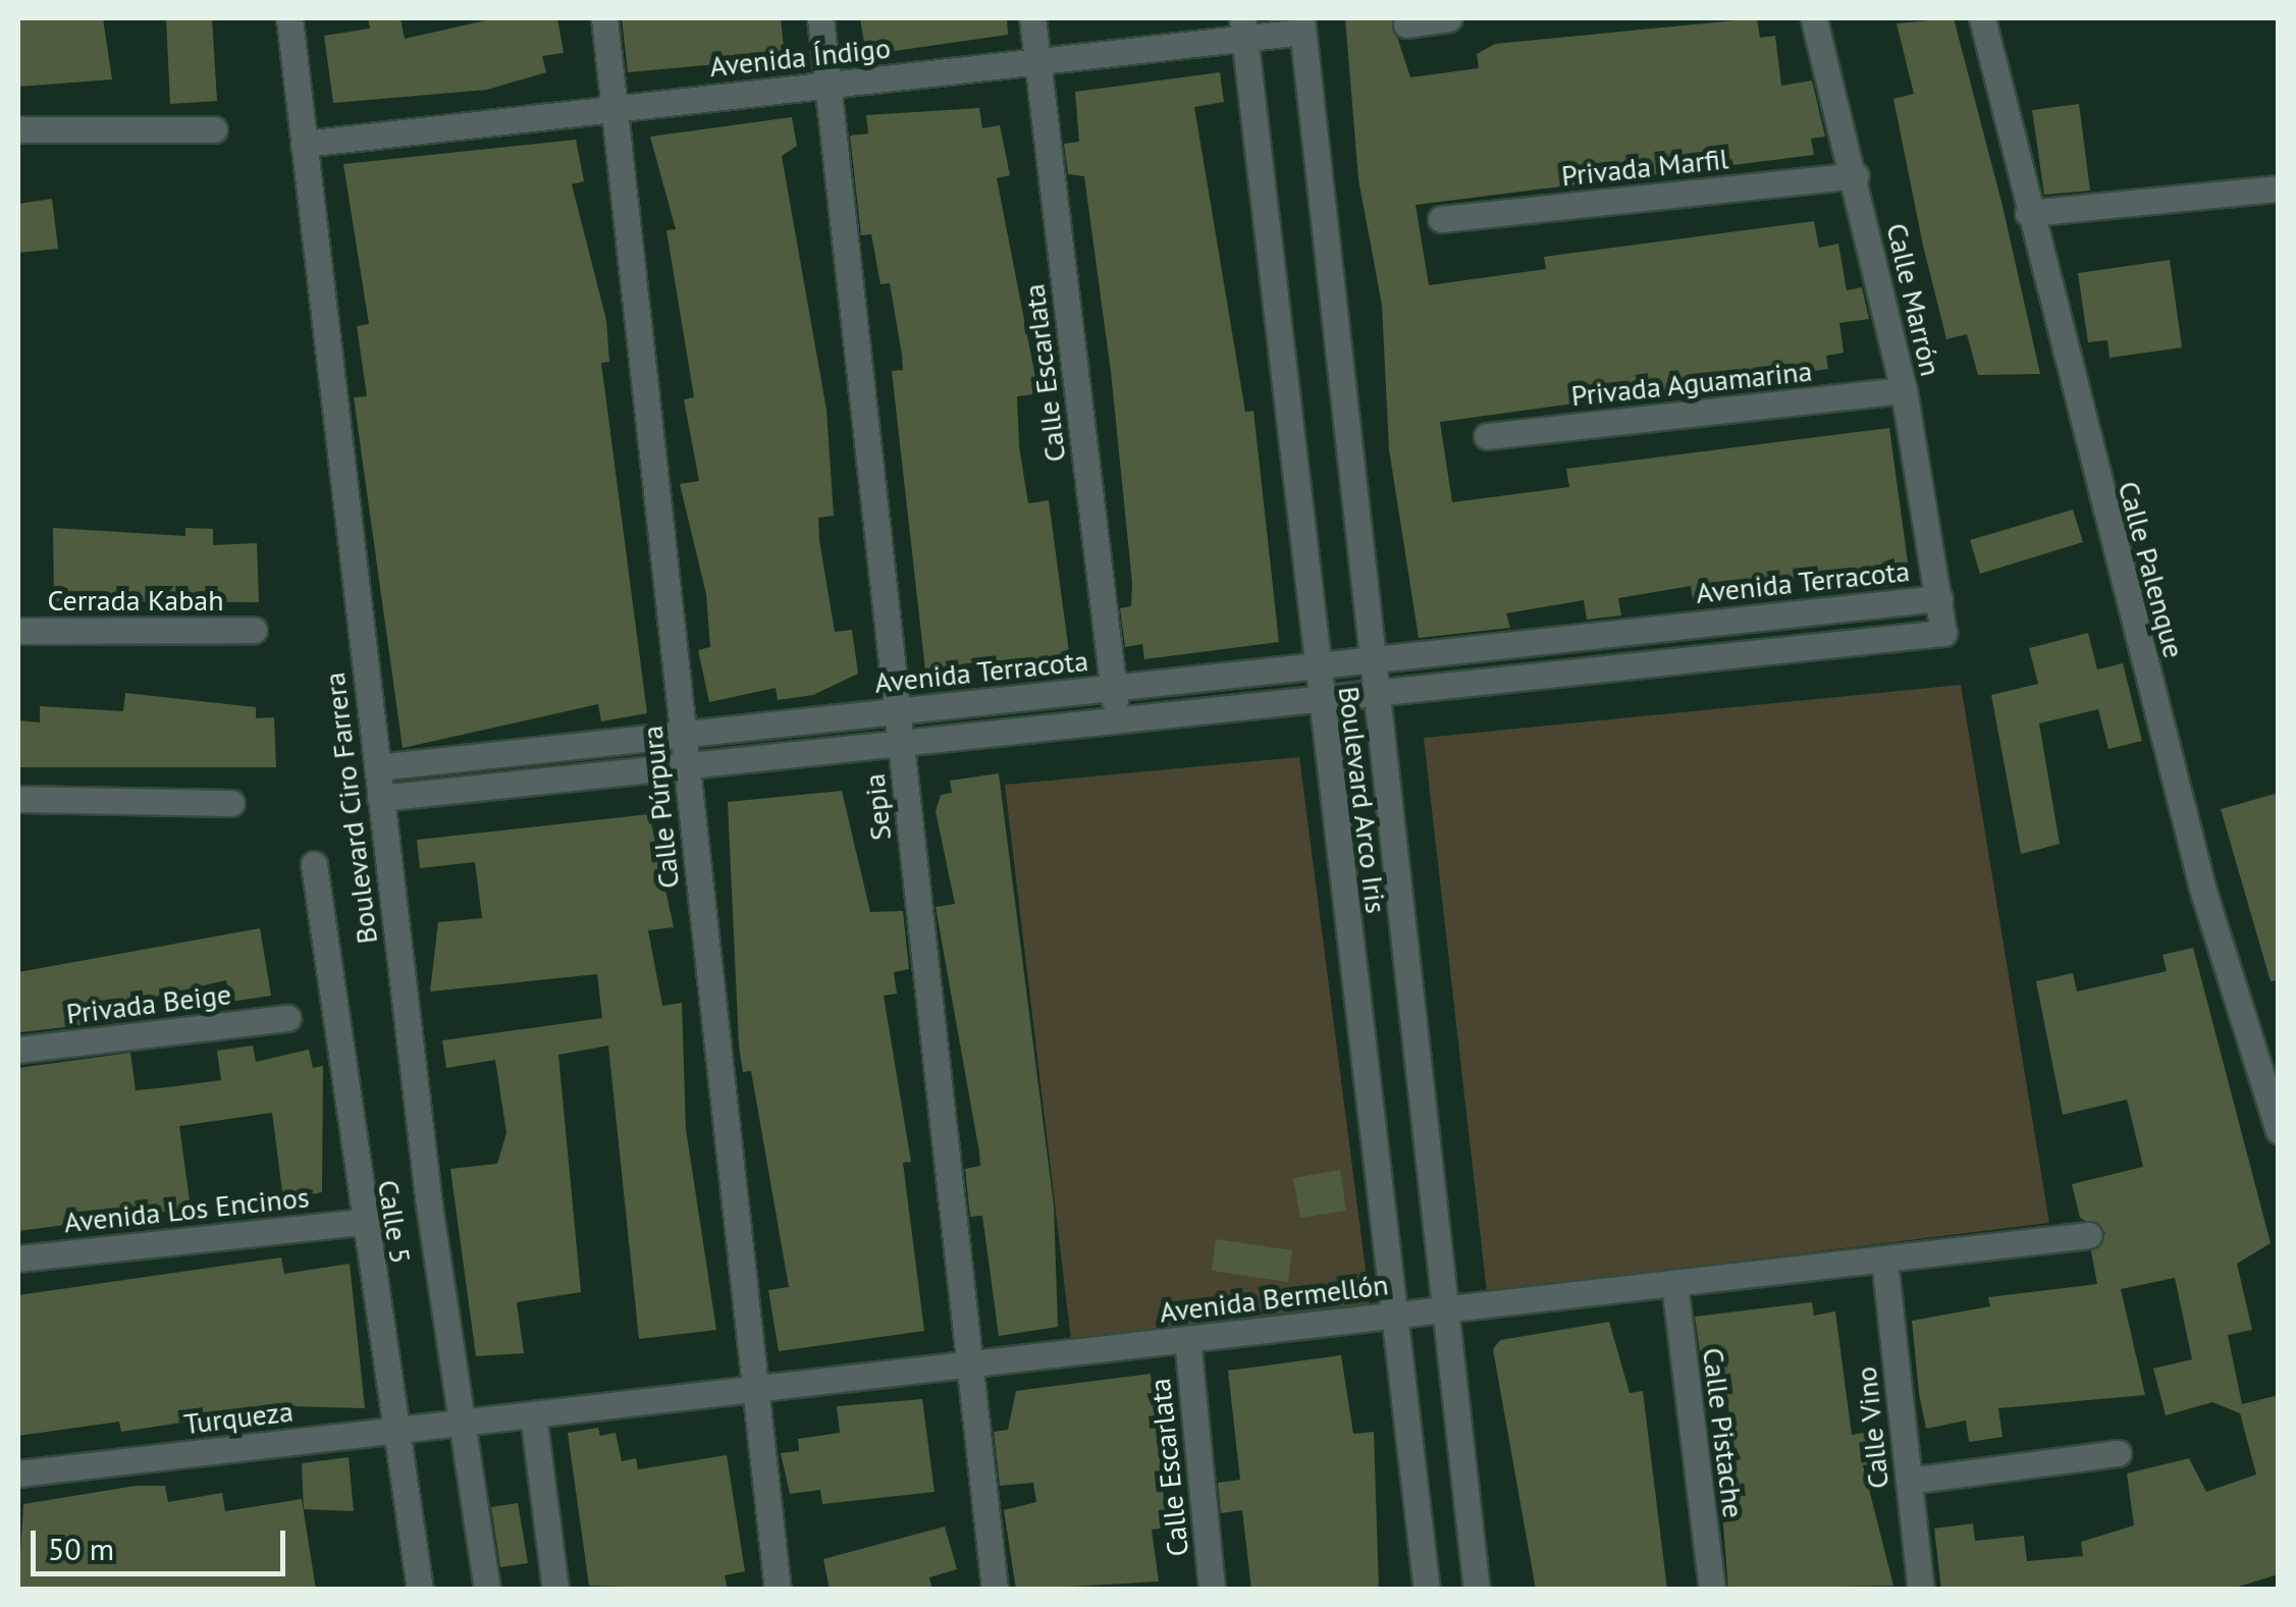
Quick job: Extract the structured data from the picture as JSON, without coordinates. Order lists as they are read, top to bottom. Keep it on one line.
{"streets":{"street":["Avenida Índigo","Privada Marfil","Calle Marrón","Calle Escarlata","Privada Aguamarina","Calle Palenque","Avenida Terracota","Cerrada Kabah","Boulevard Arco Iris","Calle Púrpura","Sepia","Boulevard Ciro Farrera","Privada Beige","Avenida Los Encinos","Calle 5","Avenida Bermellón","Turqueza","Calle Vino","Calle Pistache"]},"crossings":[["Avenida Índigo","Calle Escarlata"],["Avenida Índigo","Boulevard Arco Iris"],["Avenida Índigo","Calle Púrpura"],["Avenida Índigo","Sepia"],["Avenida Índigo","Boulevard Ciro Farrera"],["Privada Marfil","Calle Marrón"],["Calle Marrón","Privada Aguamarina"],["Calle Marrón","Avenida Terracota"],["Calle Escarlata","Avenida Terracota"],["Calle Escarlata","Avenida Bermellón"],["Avenida Terracota","Boulevard Arco Iris"],["Avenida Terracota","Calle Púrpura"],["Avenida Terracota","Sepia"],["Avenida Terracota","Boulevard Ciro Farrera"],["Boulevard Arco Iris","Avenida Bermellón"],["Calle Púrpura","Avenida Bermellón"],["Sepia","Avenida Bermellón"],["Boulevard Ciro Farrera","Avenida Bermellón"],["Boulevard Ciro Farrera","Turqueza"],["Avenida Los Encinos","Calle 5"],["Calle 5","Turqueza"],["Avenida Bermellón","Turqueza"],["Avenida Bermellón","Calle Vino"],["Avenida Bermellón","Calle Pistache"]],"scale_bar":"50 m"}
